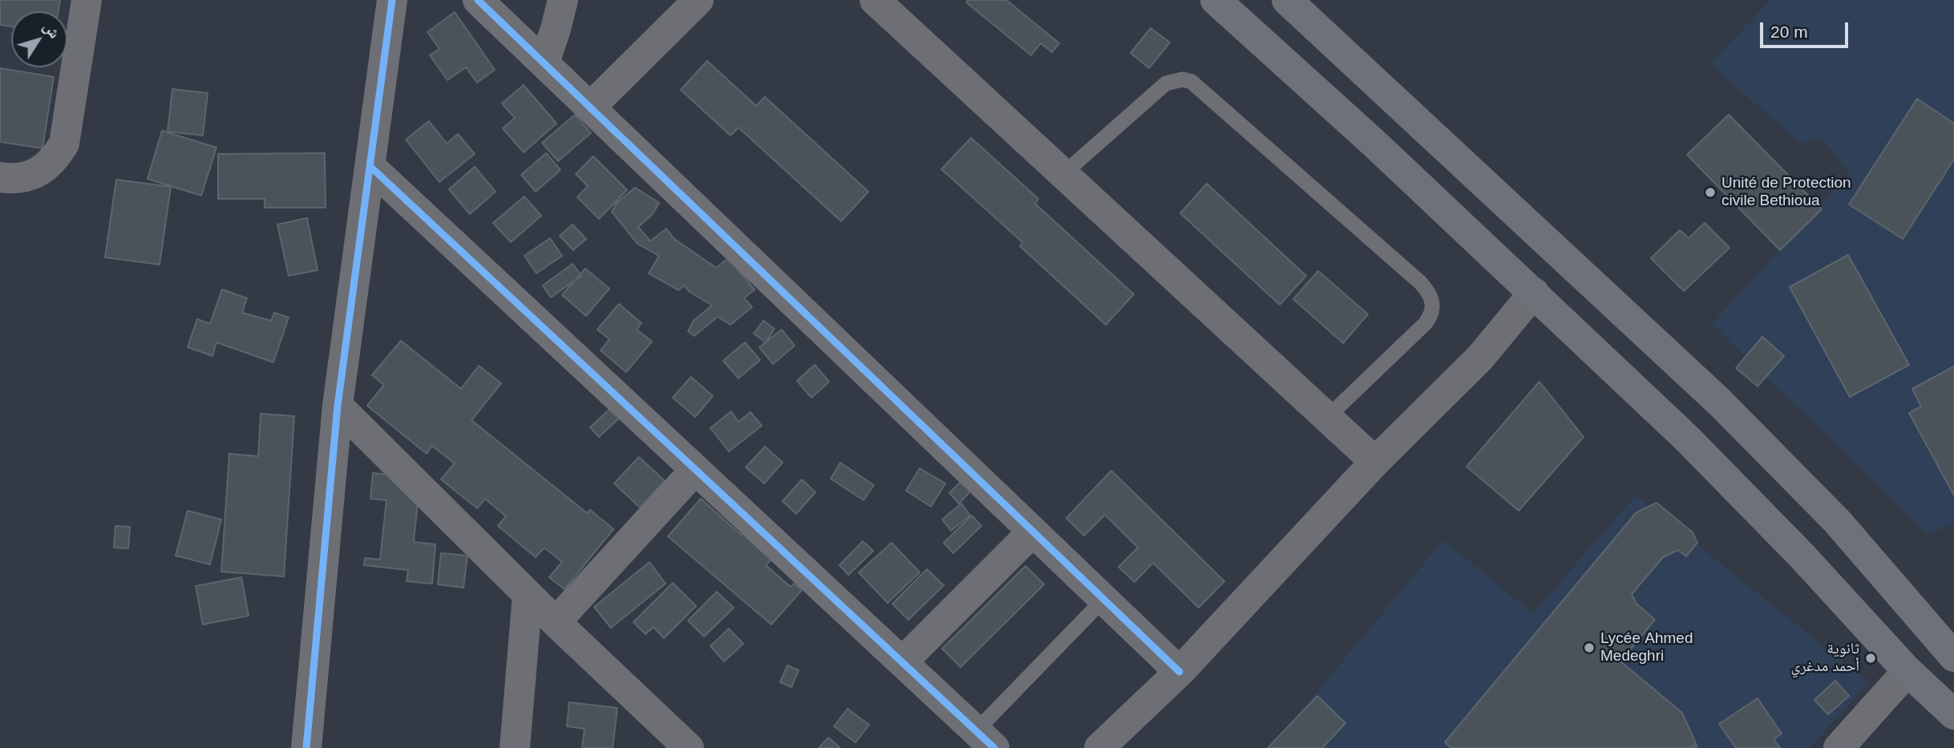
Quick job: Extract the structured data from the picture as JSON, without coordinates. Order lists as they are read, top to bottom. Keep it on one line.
{"places":["Unité de Protection civile Bethioua","Lycée Ahmed Medeghri","ثانوية أحمد مدغري"],"scale_bar":"20 m","north":"top right"}
